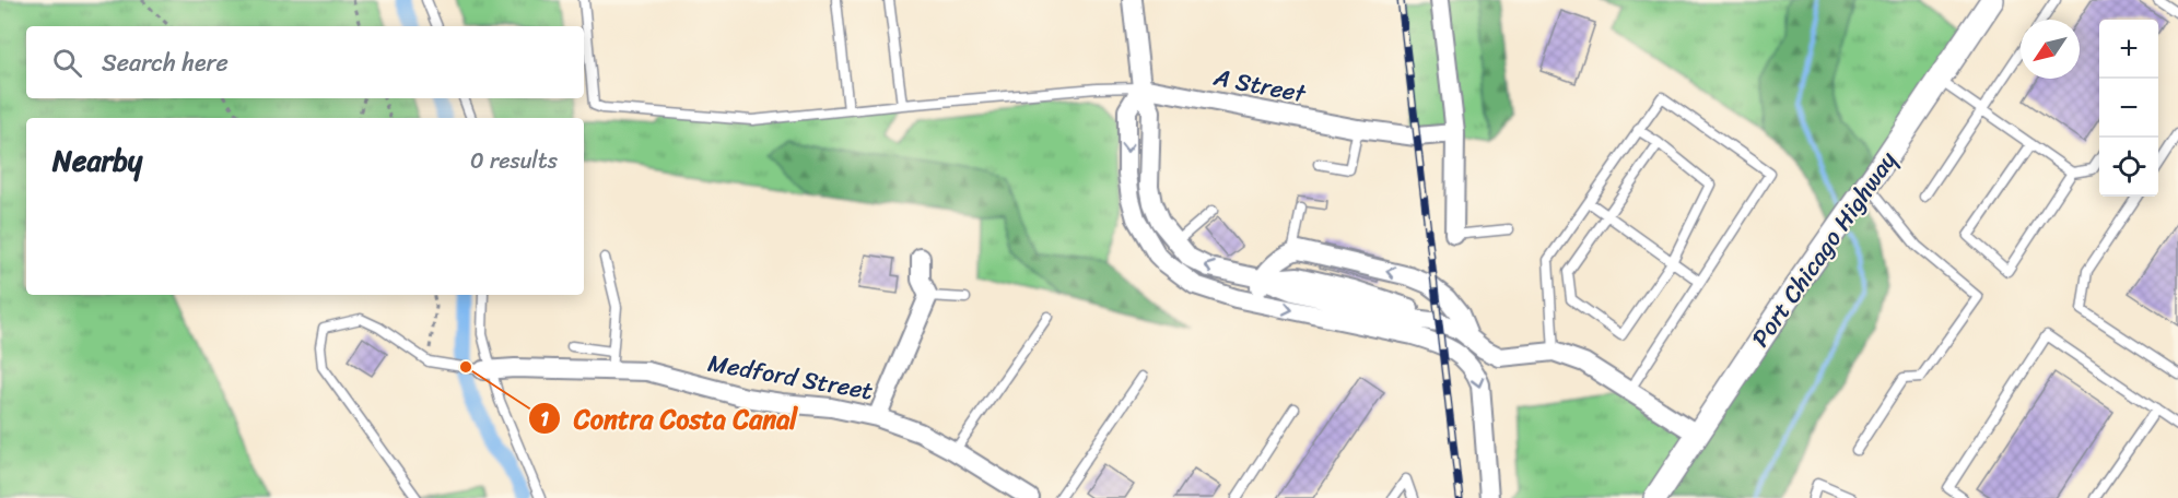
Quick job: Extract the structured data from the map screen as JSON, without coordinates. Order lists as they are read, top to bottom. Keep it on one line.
{"streets":{"street":["A Street","Port Chicago Highway","Medford Street"]},"places":["Contra Costa Canal"],"north":"bottom left","page":{"map_buttons":["+","−"],"search":"Search here","heading":["Nearby","0 results"]}}
